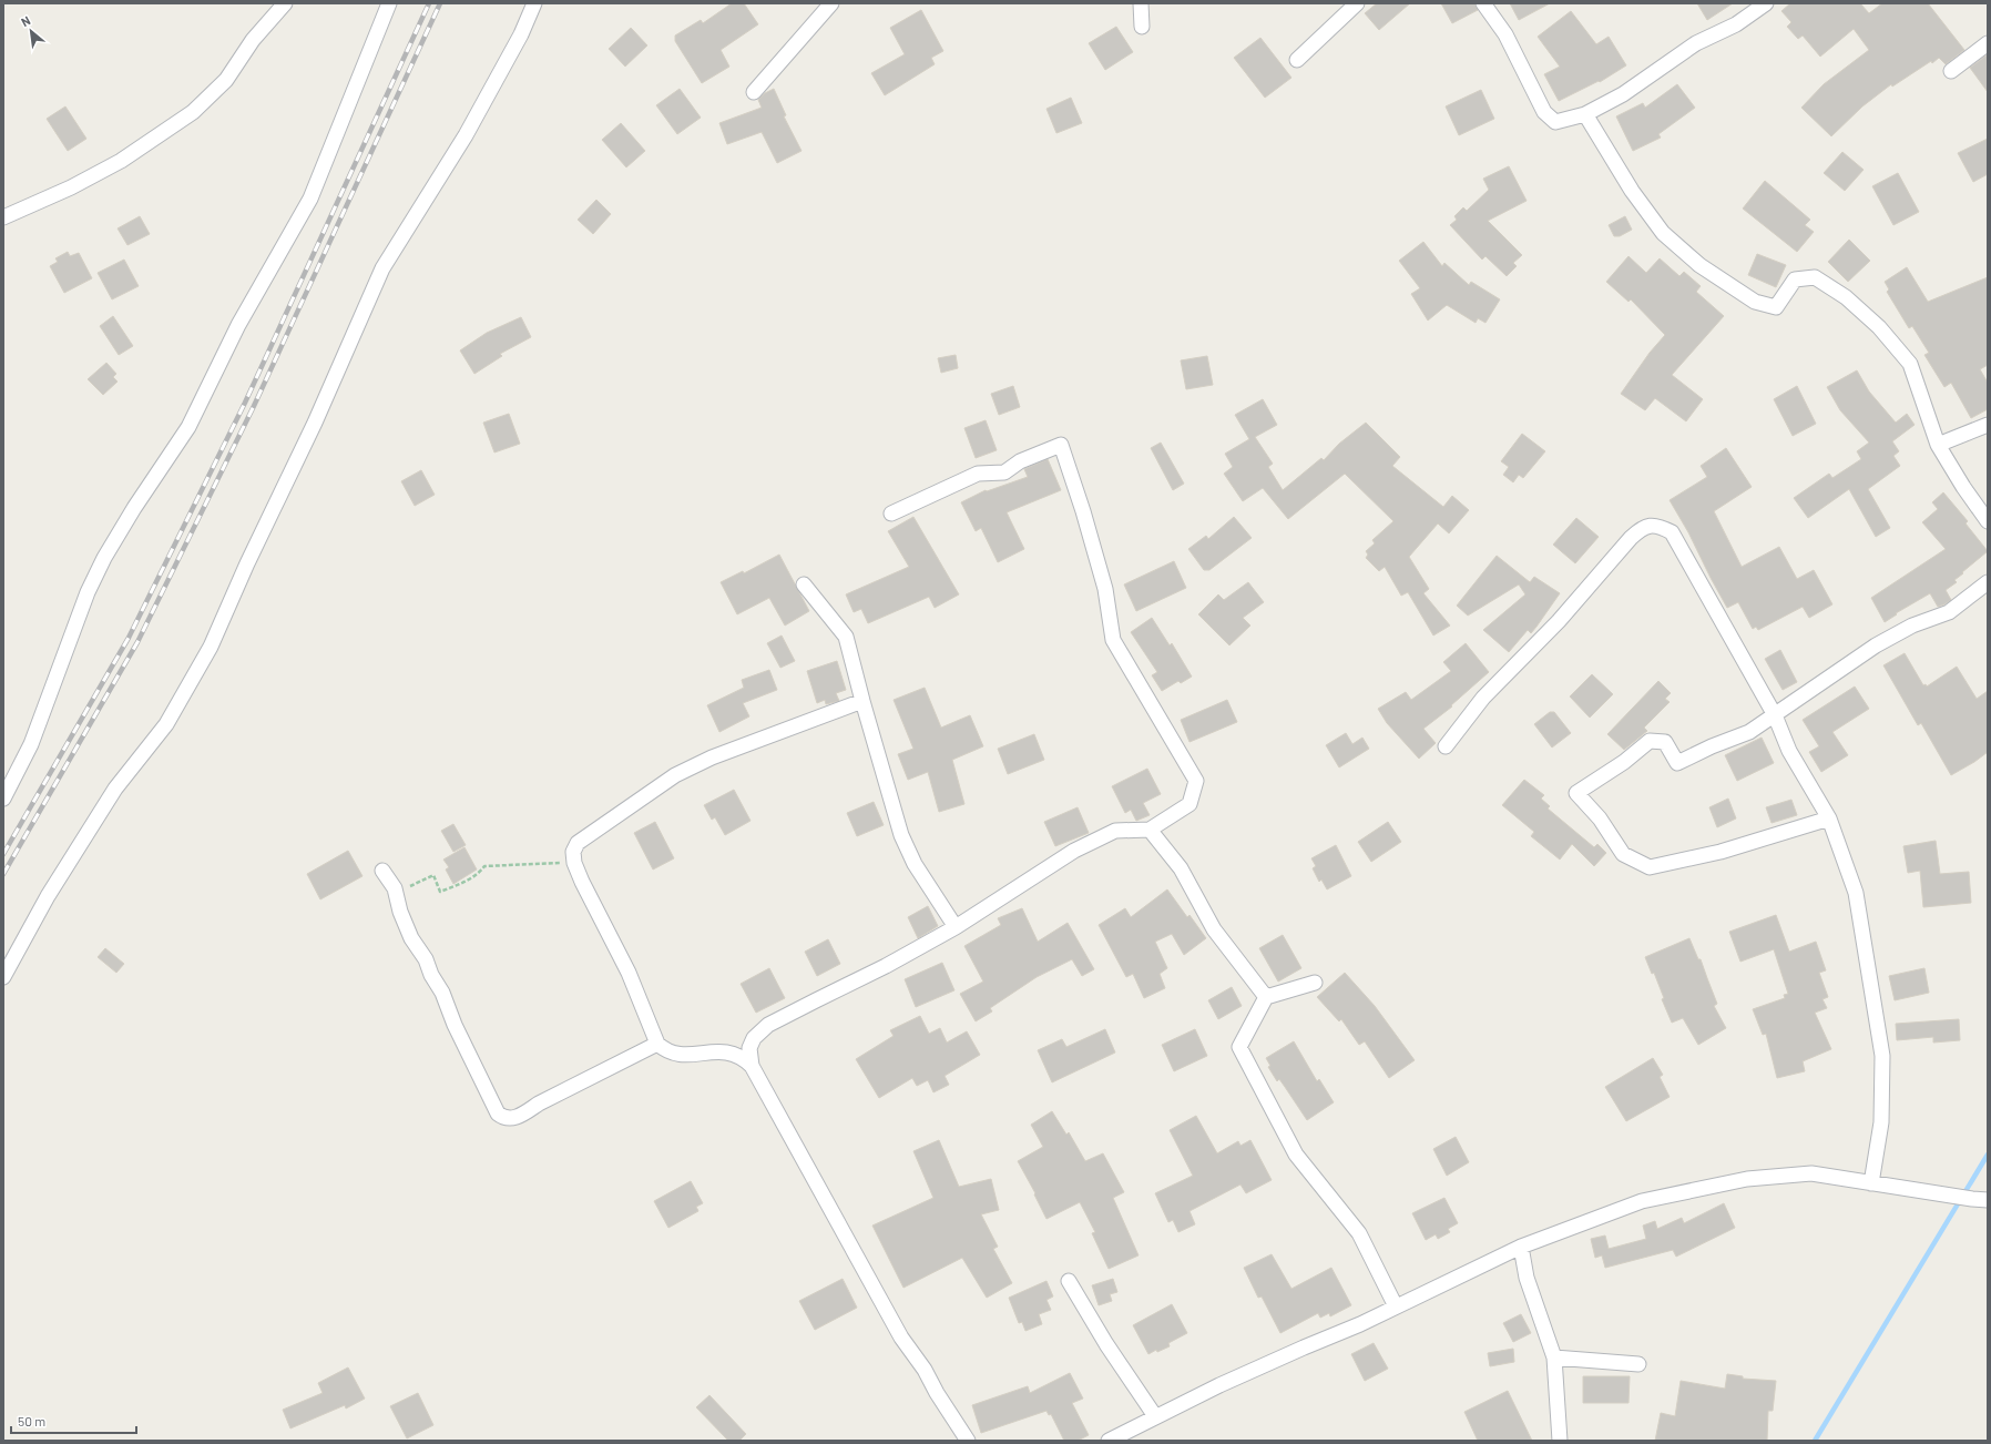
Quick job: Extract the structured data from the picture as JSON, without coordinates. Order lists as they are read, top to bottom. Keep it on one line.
{"scale_bar":"50 m","north":"top left"}
